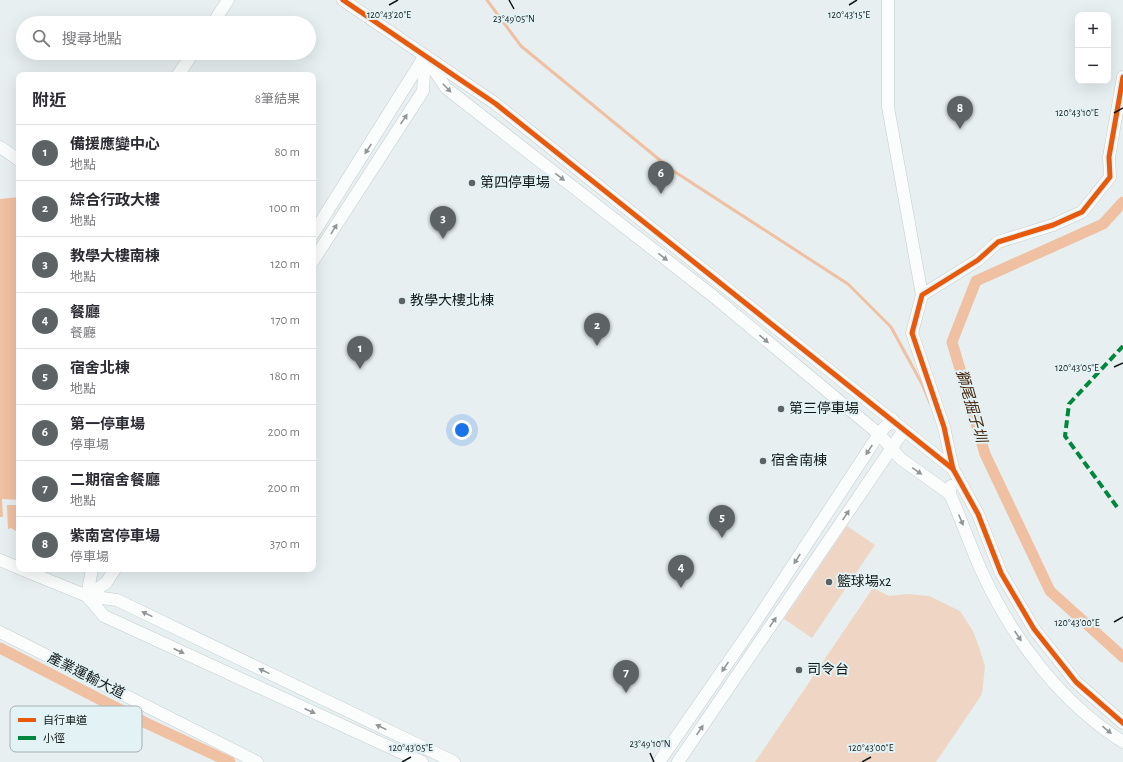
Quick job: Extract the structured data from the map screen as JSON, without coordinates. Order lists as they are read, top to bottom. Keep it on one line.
{"streets":{"street":["產業運輸大道"]},"water":["獅尾掘子圳"],"places":["第四停車場","教學大樓北棟","第三停車場","宿舍南棟","籃球場x2","司令台"],"legend":["自行車道","小徑"],"page":{"map_buttons":["+","−"],"search":"搜尋地點","heading":["附近","8筆結果"],"pins":["8","6","3","2","1","5","4","7"],"list":[{"mark":"1","name":"備援應變中心","note":"地點","value":"80 m"},{"mark":"2","name":"綜合行政大樓","note":"地點","value":"100 m"},{"mark":"3","name":"教學大樓南棟","note":"地點","value":"120 m"},{"mark":"4","name":"餐廳","note":"餐廳","value":"170 m"},{"mark":"5","name":"宿舍北棟","note":"地點","value":"180 m"},{"mark":"6","name":"第一停車場","note":"停車場","value":"200 m"},{"mark":"7","name":"二期宿舍餐廳","note":"地點","value":"200 m"},{"mark":"8","name":"紫南宮停車場","note":"停車場","value":"370 m"}]},"coordinates":["120°43'20\"E","120°43'15\"E","23°49'05\"N","120°43'10\"E","120°43'05\"E","120°43'00\"E","23°49'10\"N"]}
